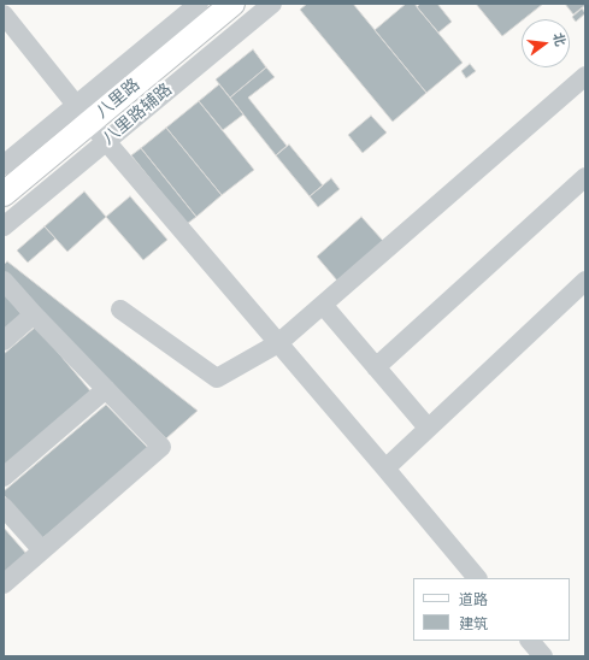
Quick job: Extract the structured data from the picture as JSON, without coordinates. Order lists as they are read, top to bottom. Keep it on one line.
{"streets":{"main road":["八里路"],"street":["八里路辅路"]},"legend":["道路","建筑"],"north":"right"}
